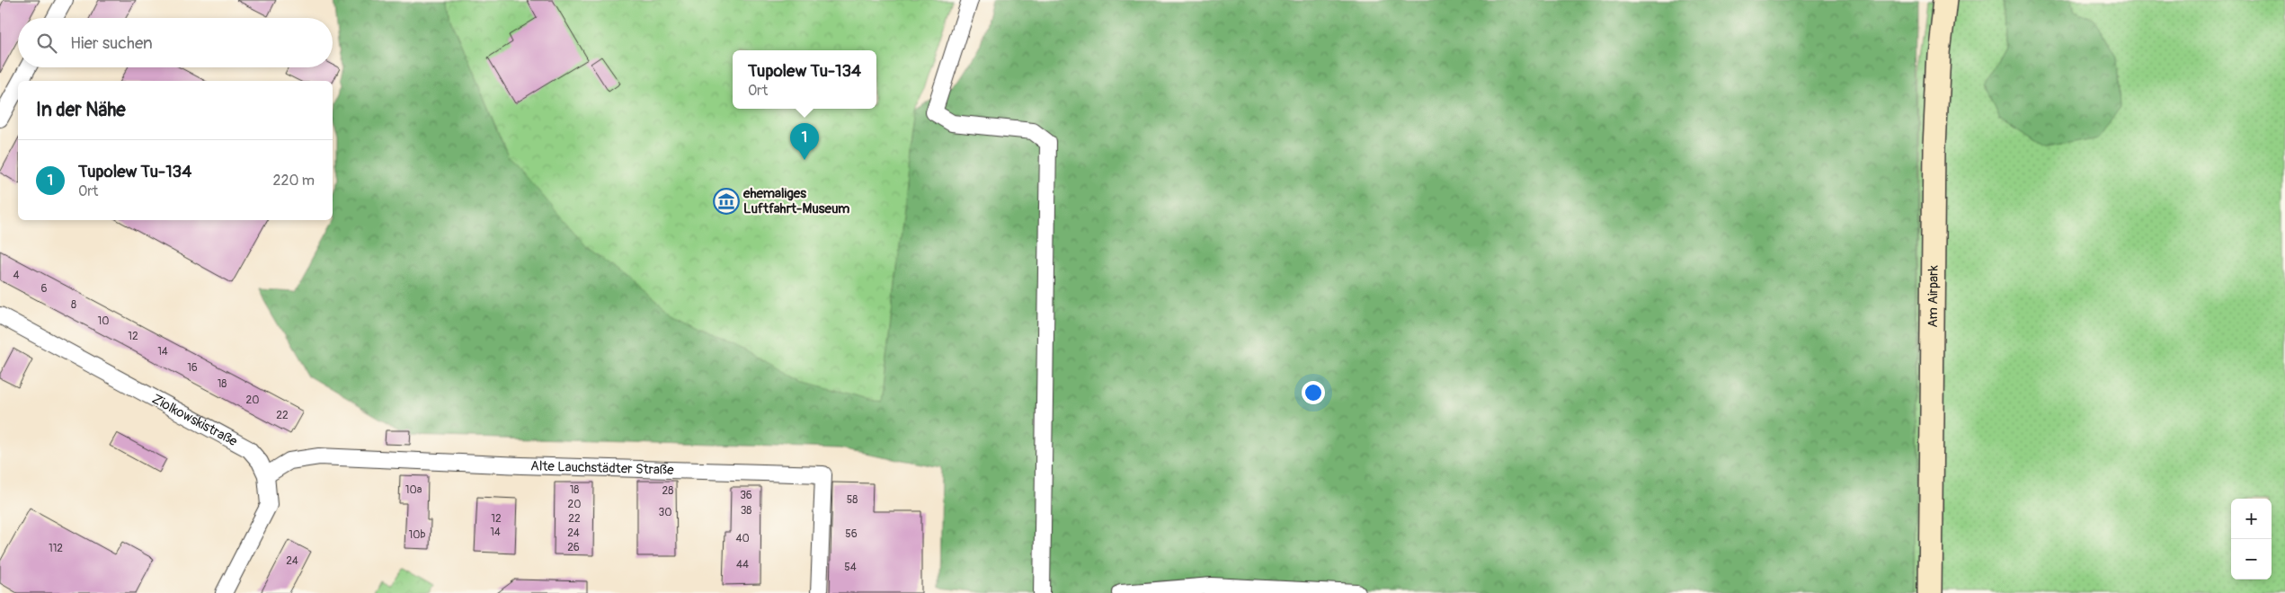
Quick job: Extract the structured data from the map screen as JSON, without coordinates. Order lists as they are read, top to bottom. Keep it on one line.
{"streets":{"street":["Am Airpark","Ziolkowskistraße","Alte Lauchstädter Straße"]},"crossings":[["Ziolkowskistraße","Alte Lauchstädter Straße"]],"places":{"museum":["ehemaliges Luftfahrt-Museum"]},"house_numbers":["4","6","8","10","12","14","16","18","20","22","10a","18","28","36","58","20","38","30","12","22","14","24","56","10b","40","26","112","24","44","54"],"page":{"search":"Hier suchen","popup":["Tupolew Tu-134","Ort"],"heading":"In der Nähe","pins":"1","list":[{"mark":"1","name":"Tupolew Tu-134","note":"Ort","value":"220 m"}],"map_buttons":["+","−"]}}
